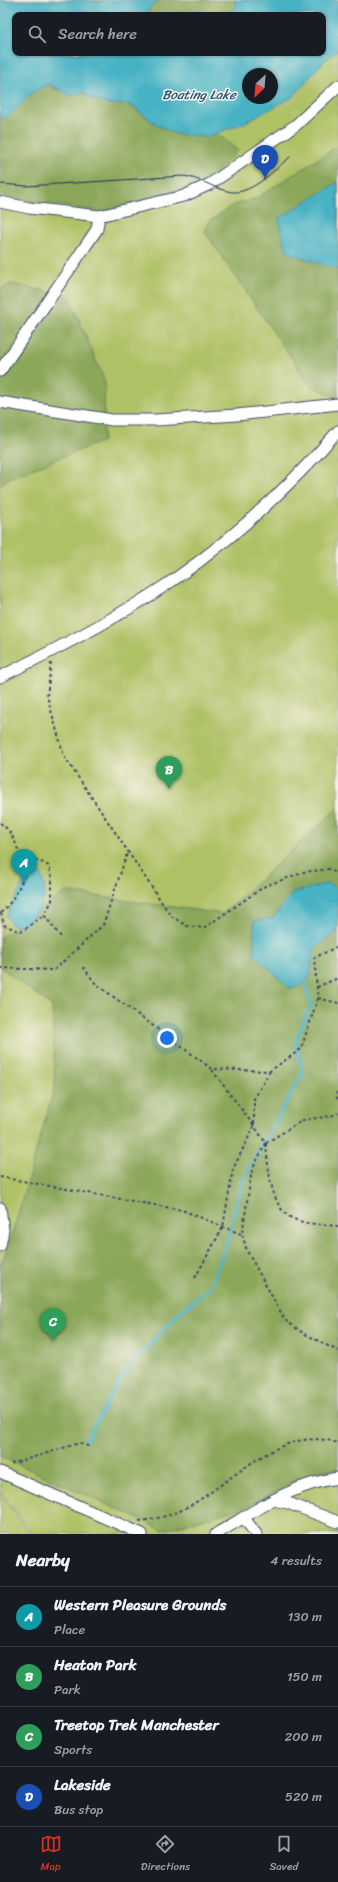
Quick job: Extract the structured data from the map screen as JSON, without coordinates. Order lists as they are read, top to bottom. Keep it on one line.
{"water":["Boating Lake"],"north":"bottom left","page":{"search":"Search here","pins":["D","B","A","C"],"heading":["Nearby","4 results"],"list":[{"mark":"A","name":"Western Pleasure Grounds","note":"Place","value":"130 m"},{"mark":"B","name":"Heaton Park","note":"Park","value":"150 m"},{"mark":"C","name":"Treetop Trek Manchester","note":"Sports","value":"200 m"},{"mark":"D","name":"Lakeside","note":"Bus stop","value":"520 m"}],"nav":["Map","Directions","Saved"]}}
